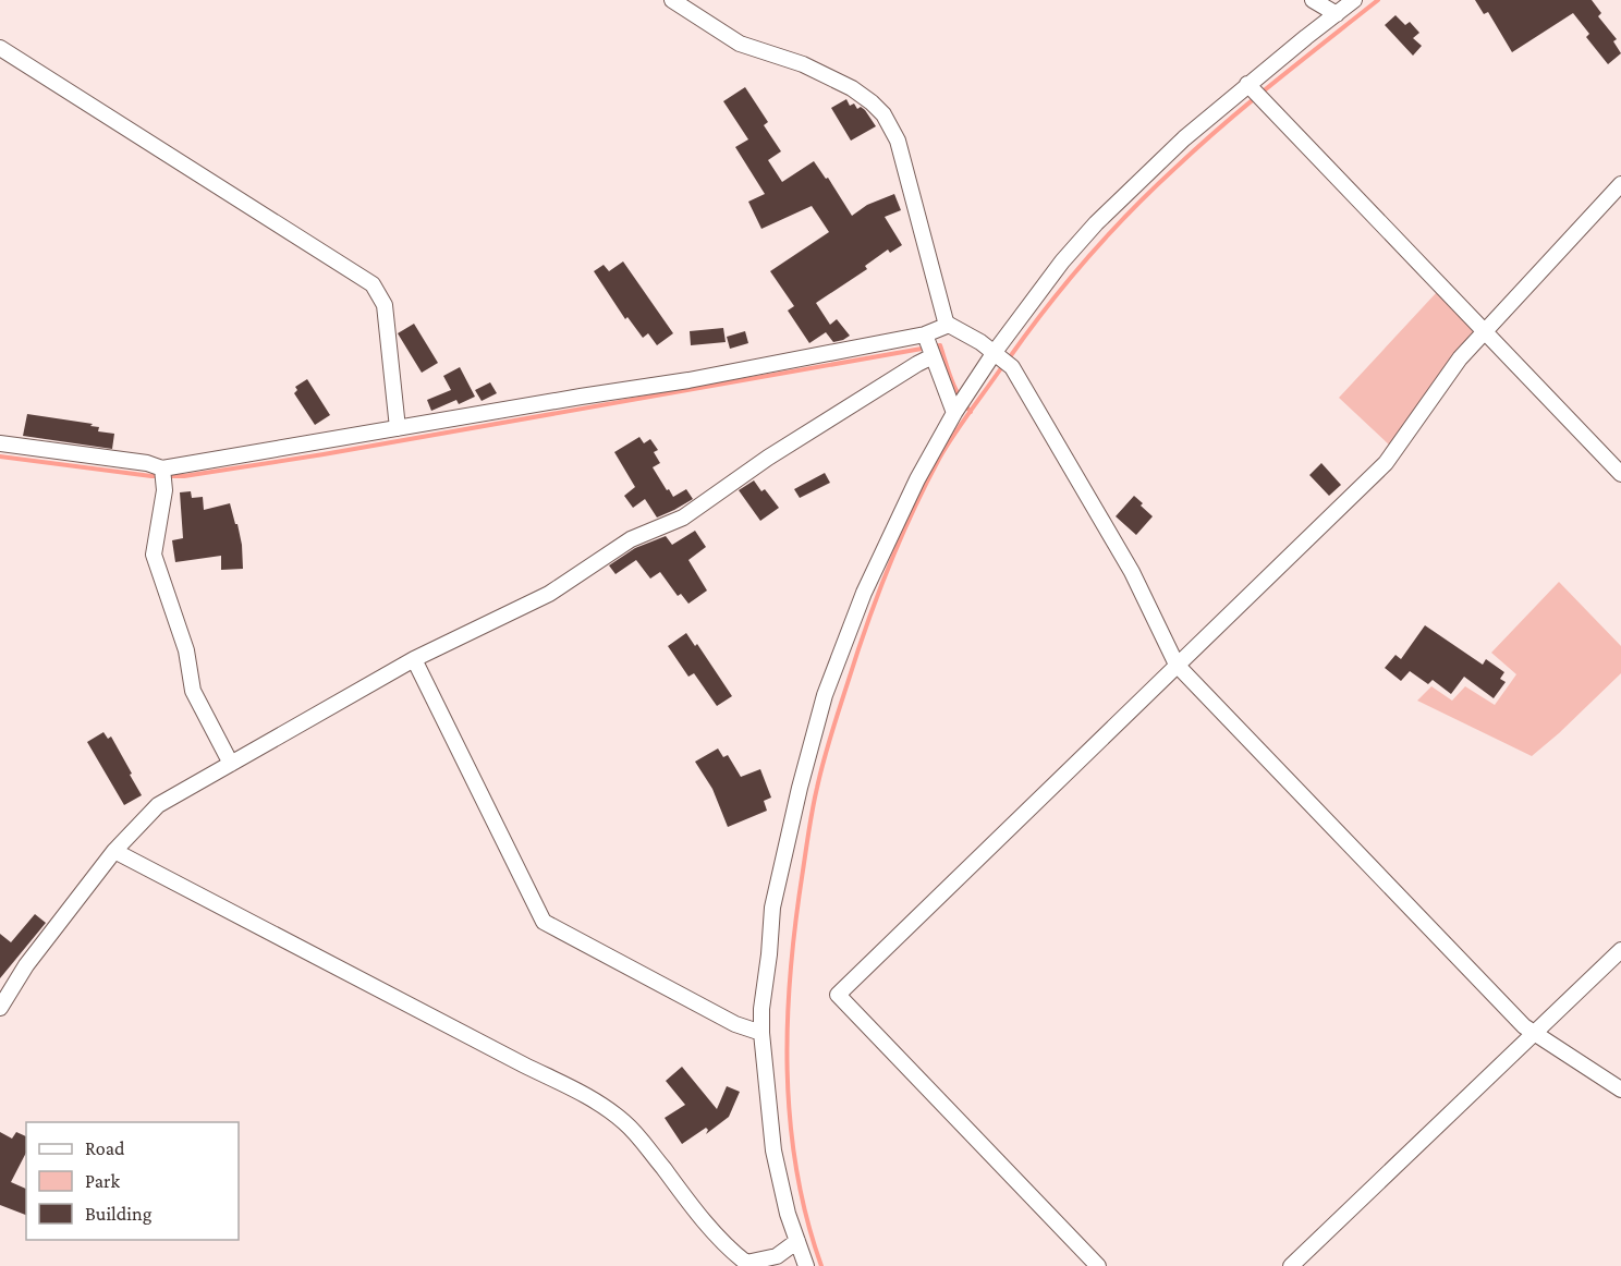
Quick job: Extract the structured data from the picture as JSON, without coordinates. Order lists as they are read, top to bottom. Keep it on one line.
{"legend":["Road","Park","Building"]}
